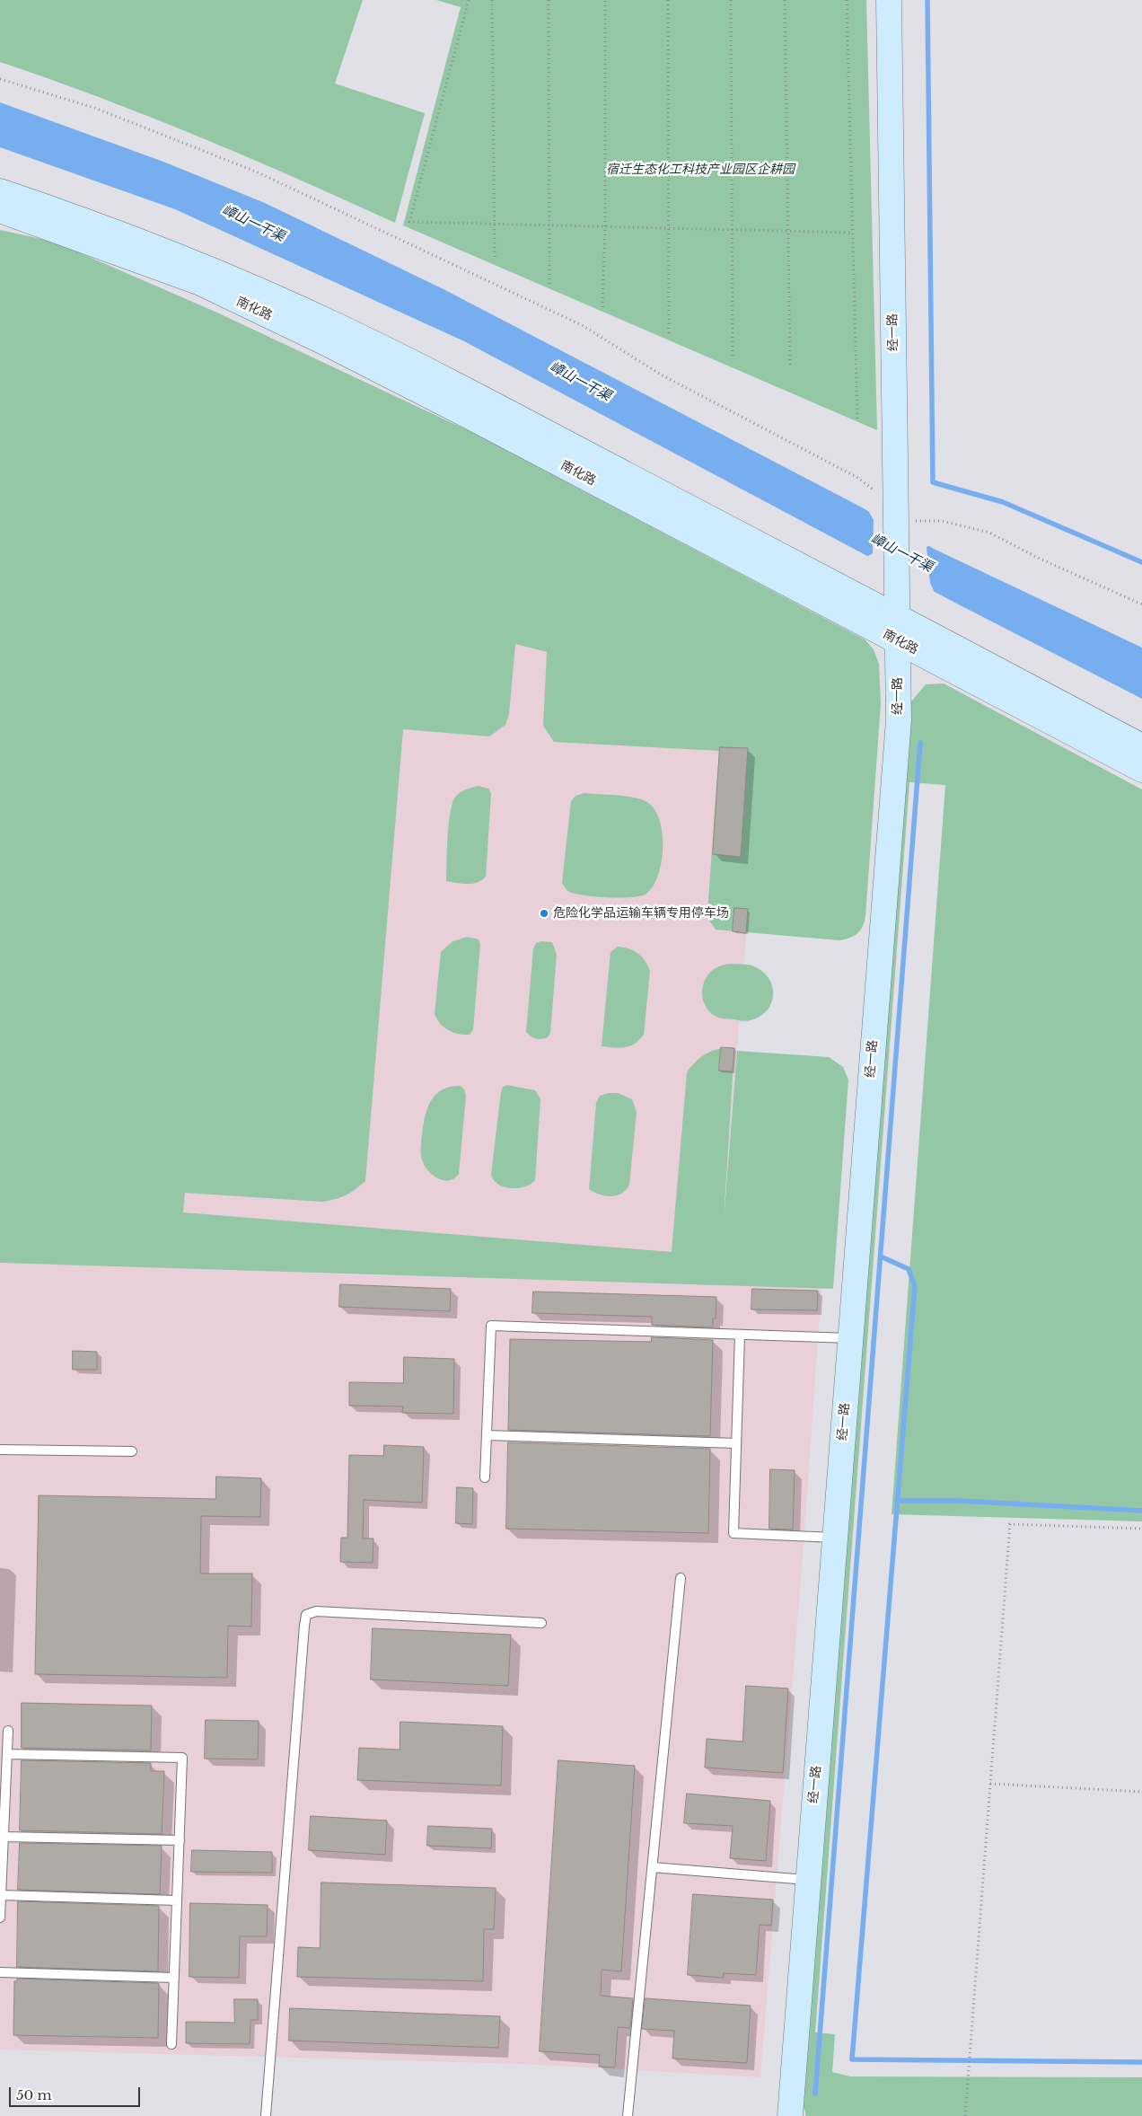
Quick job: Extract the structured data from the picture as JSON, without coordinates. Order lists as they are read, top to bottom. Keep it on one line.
{"streets":{"main road":["南化路","经一路"]},"crossings":[["南化路","经一路"]],"water":["嶂山一干渠"],"parks":["宿迁生态化工科技产业园区企耕园"],"places":["危险化学品运输车辆专用停车场"],"scale_bar":"50 m"}
